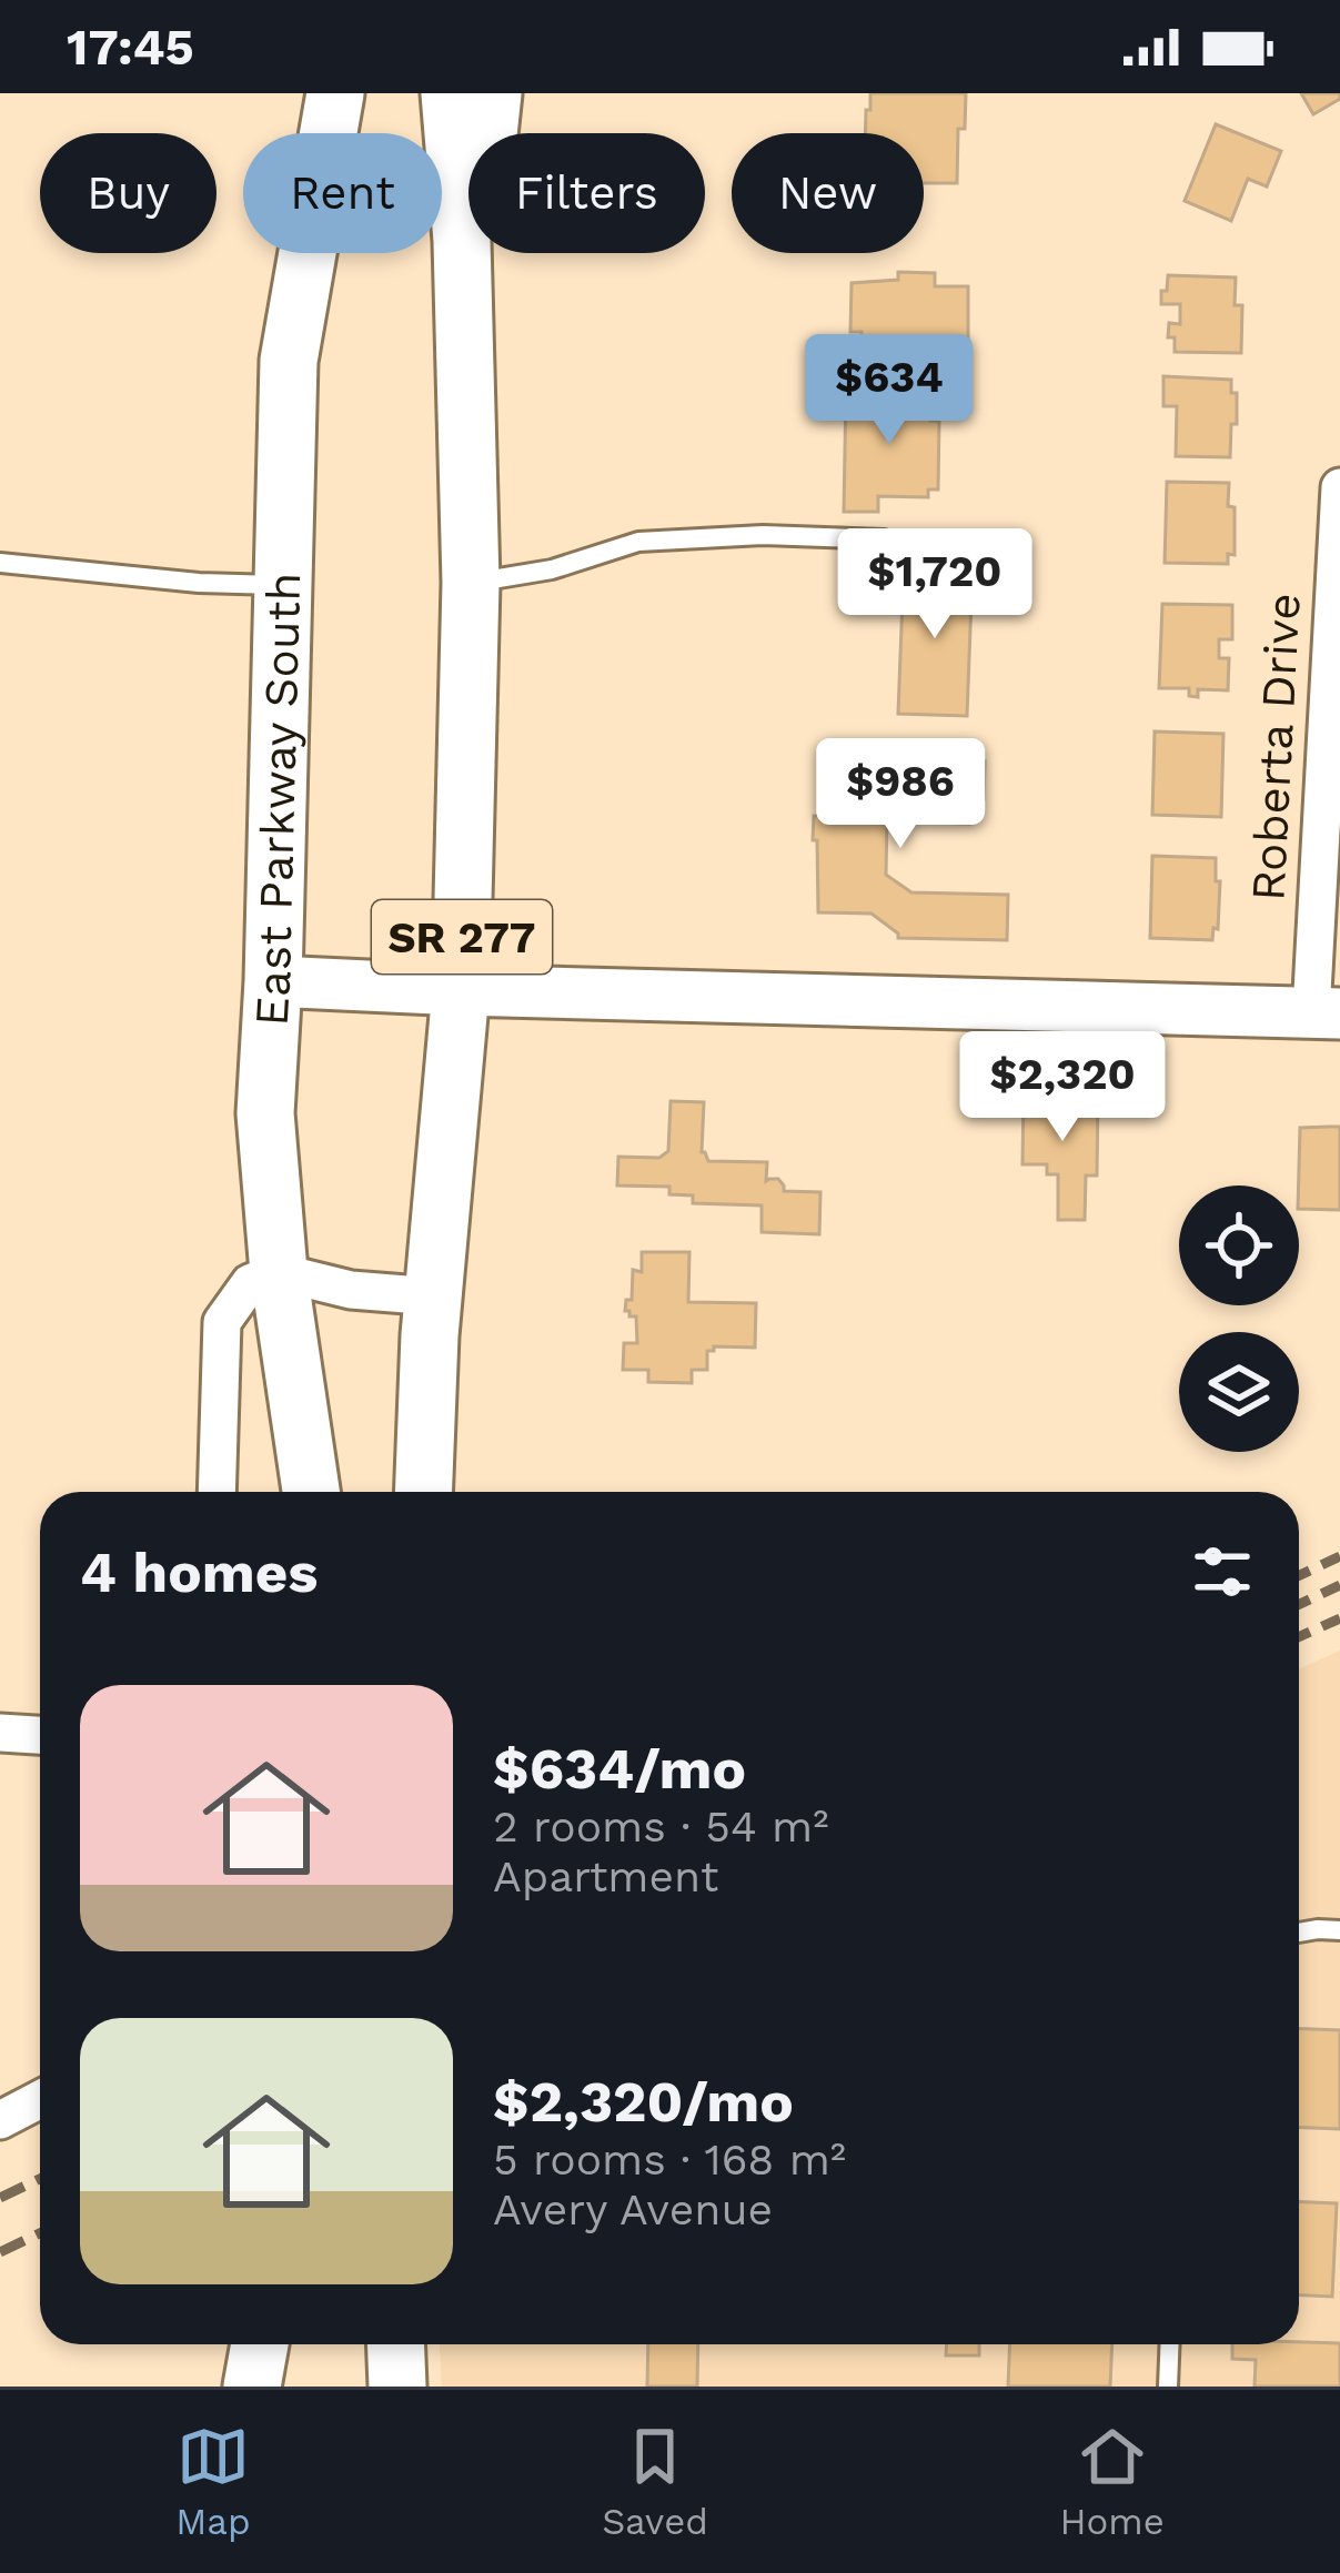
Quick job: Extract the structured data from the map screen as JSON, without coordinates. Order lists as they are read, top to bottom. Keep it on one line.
{"streets":{"main road":["East Parkway South","SR 277"],"street":["Roberta Drive"]},"page":{"status":"17:45","chip":["Buy","Rent","Filters","New"],"price":["$634","$1,720","$986","$2,320"],"heading":"4 homes","list":[{"name":"$634/mo","note":"2 rooms · 54 m² · Apartment"},{"name":"$2,320/mo","note":"5 rooms · 168 m² · Avery Avenue"}],"tabs":["Map","Saved","Home"]}}
